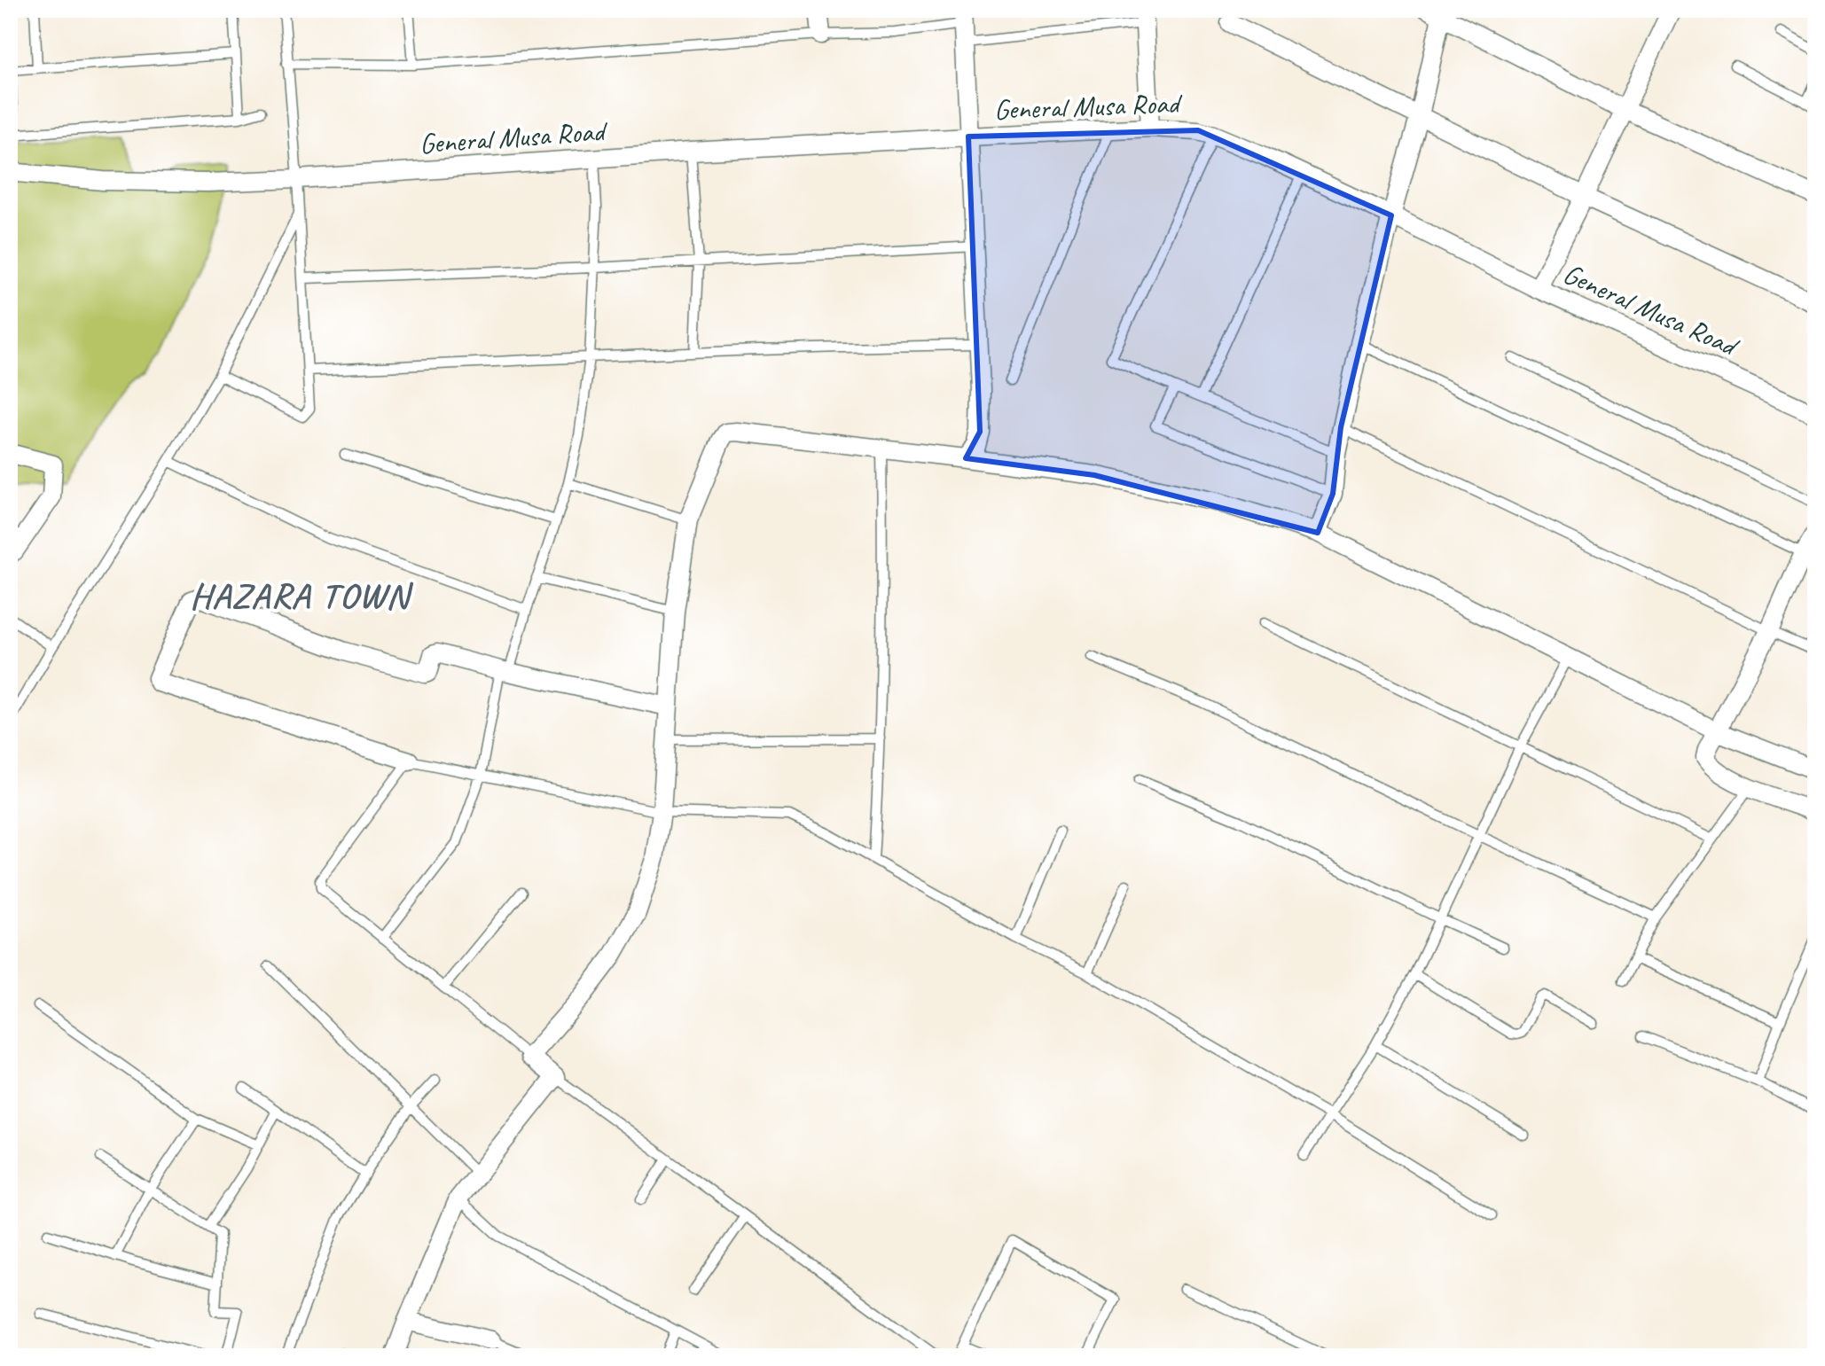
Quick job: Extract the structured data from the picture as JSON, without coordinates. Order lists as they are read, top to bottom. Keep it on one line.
{"streets":{"street":["General Musa Road"]},"districts":["HAZARA TOWN"]}
